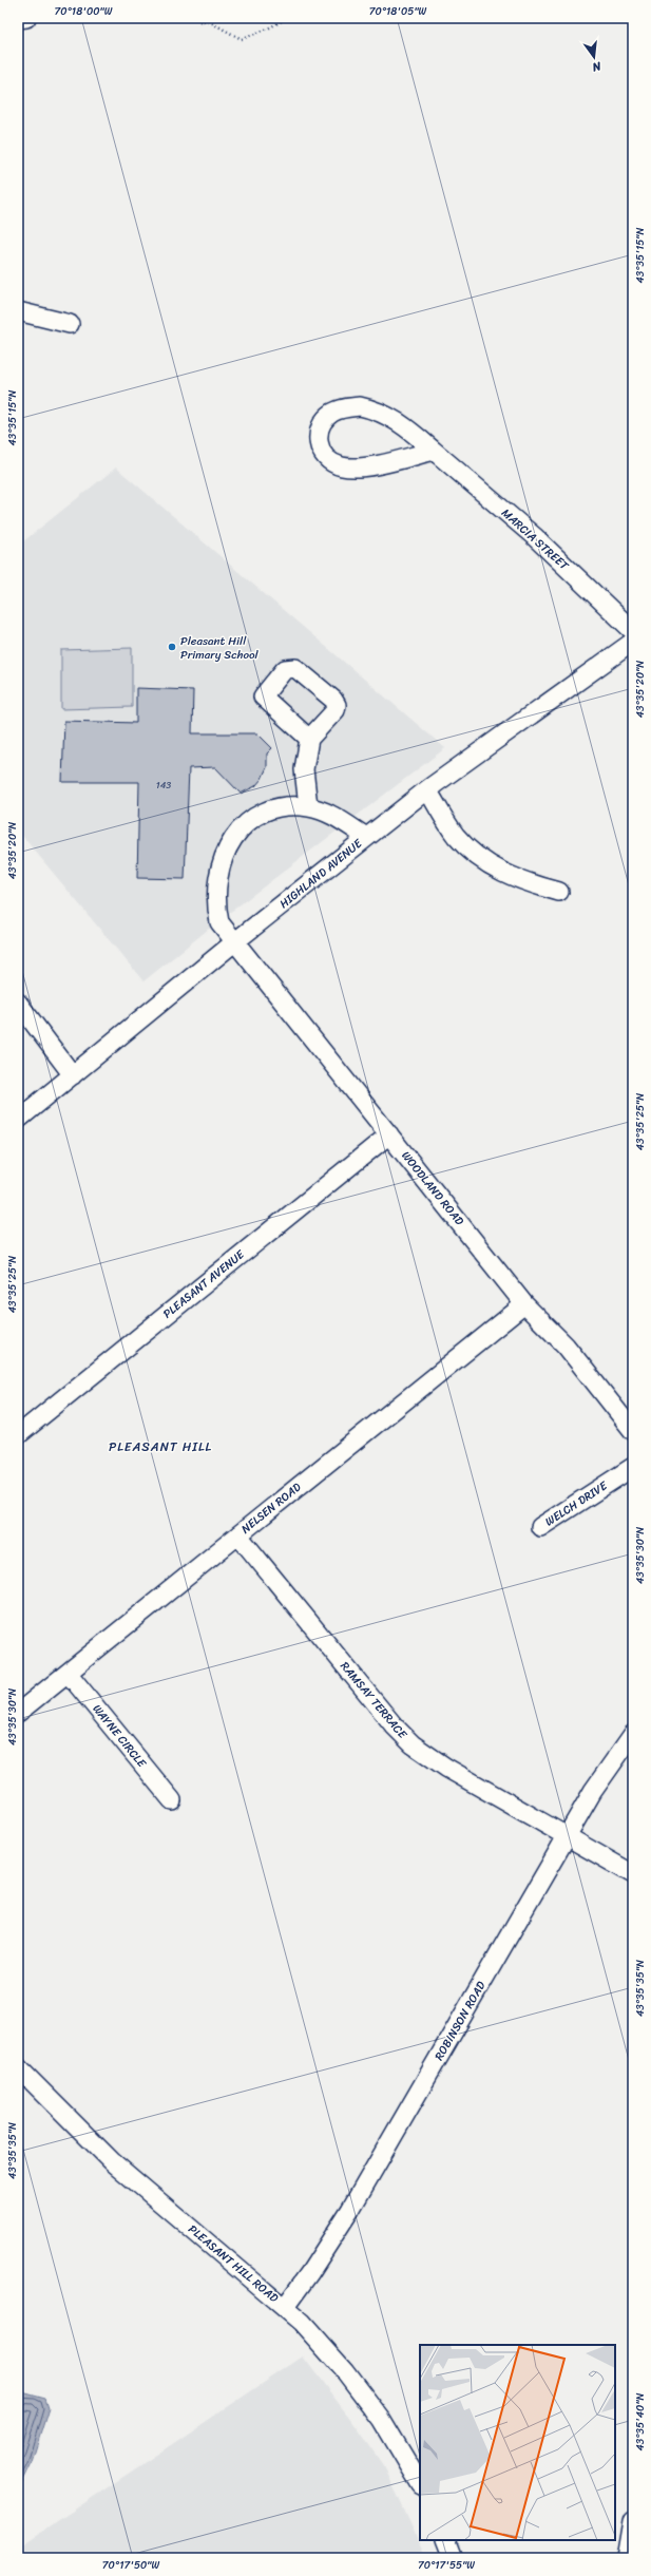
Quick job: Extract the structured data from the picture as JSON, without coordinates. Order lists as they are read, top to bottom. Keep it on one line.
{"streets":{"street":["MARCIA STREET","HIGHLAND AVENUE","WOODLAND ROAD","PLEASANT AVENUE","WELCH DRIVE","NELSEN ROAD","RAMSAY TERRACE","WAYNE CIRCLE","ROBINSON ROAD","PLEASANT HILL ROAD"]},"crossings":[["HIGHLAND AVENUE","WOODLAND ROAD"],["WOODLAND ROAD","PLEASANT AVENUE"],["WOODLAND ROAD","NELSEN ROAD"],["NELSEN ROAD","RAMSAY TERRACE"],["NELSEN ROAD","WAYNE CIRCLE"],["RAMSAY TERRACE","ROBINSON ROAD"],["ROBINSON ROAD","PLEASANT HILL ROAD"]],"districts":["PLEASANT HILL"],"places":["Pleasant Hill Primary School"],"house_numbers":["143"],"north":"bottom","coordinates":["70°18'00\"W","70°18'05\"W","43°35'15\"N","43°35'20\"N","43°35'25\"N","43°35'30\"N","43°35'35\"N","43°35'40\"N","70°17'50\"W","70°17'55\"W"]}
